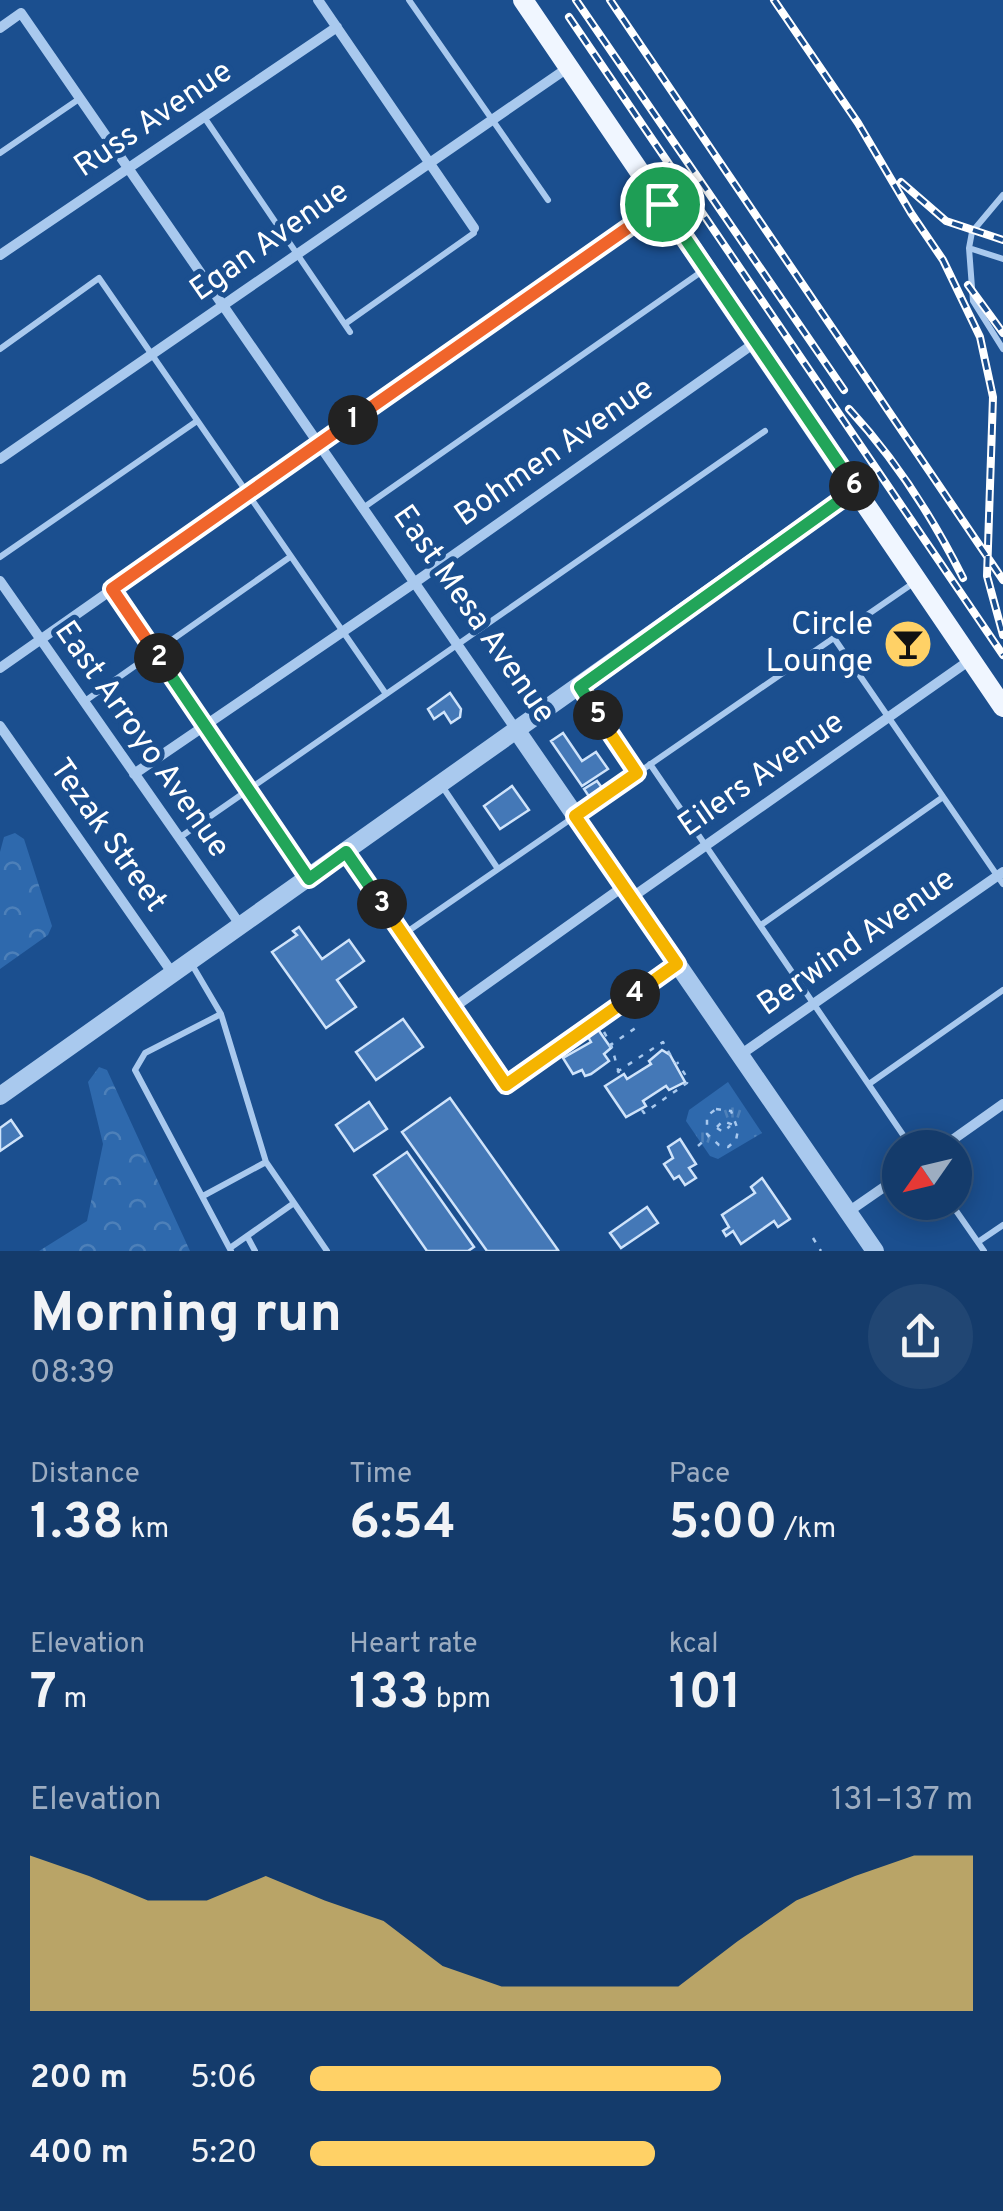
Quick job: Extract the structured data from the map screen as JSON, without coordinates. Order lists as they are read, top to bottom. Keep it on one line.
{"streets":{"street":["Russ Avenue","Egan Avenue","Bohmen Avenue","East Mesa Avenue","East Arroyo Avenue","Eilers Avenue","Tezak Street","Berwind Avenue"]},"crossings":[["Russ Avenue","East Mesa Avenue"],["Egan Avenue","East Mesa Avenue"],["Bohmen Avenue","East Mesa Avenue"],["Bohmen Avenue","East Arroyo Avenue"],["East Mesa Avenue","Eilers Avenue"],["East Mesa Avenue","Berwind Avenue"]],"places":{"bar":["Circle Lounge"]},"north":"bottom left","page":{"pins":["1","6","2","5","3","4"],"heading":["Morning run","08:39"],"stats":[["Distance","1.38 km"],["Time","6:54"],["Pace","5:00 /km"],["Elevation","7 m"],["Heart rate","133 bpm"],["kcal","101"]],"chart":["Elevation","131–137 m"],"list":[{"name":"200 m","note":"5:06"},{"name":"400 m","note":"5:20"}]}}
